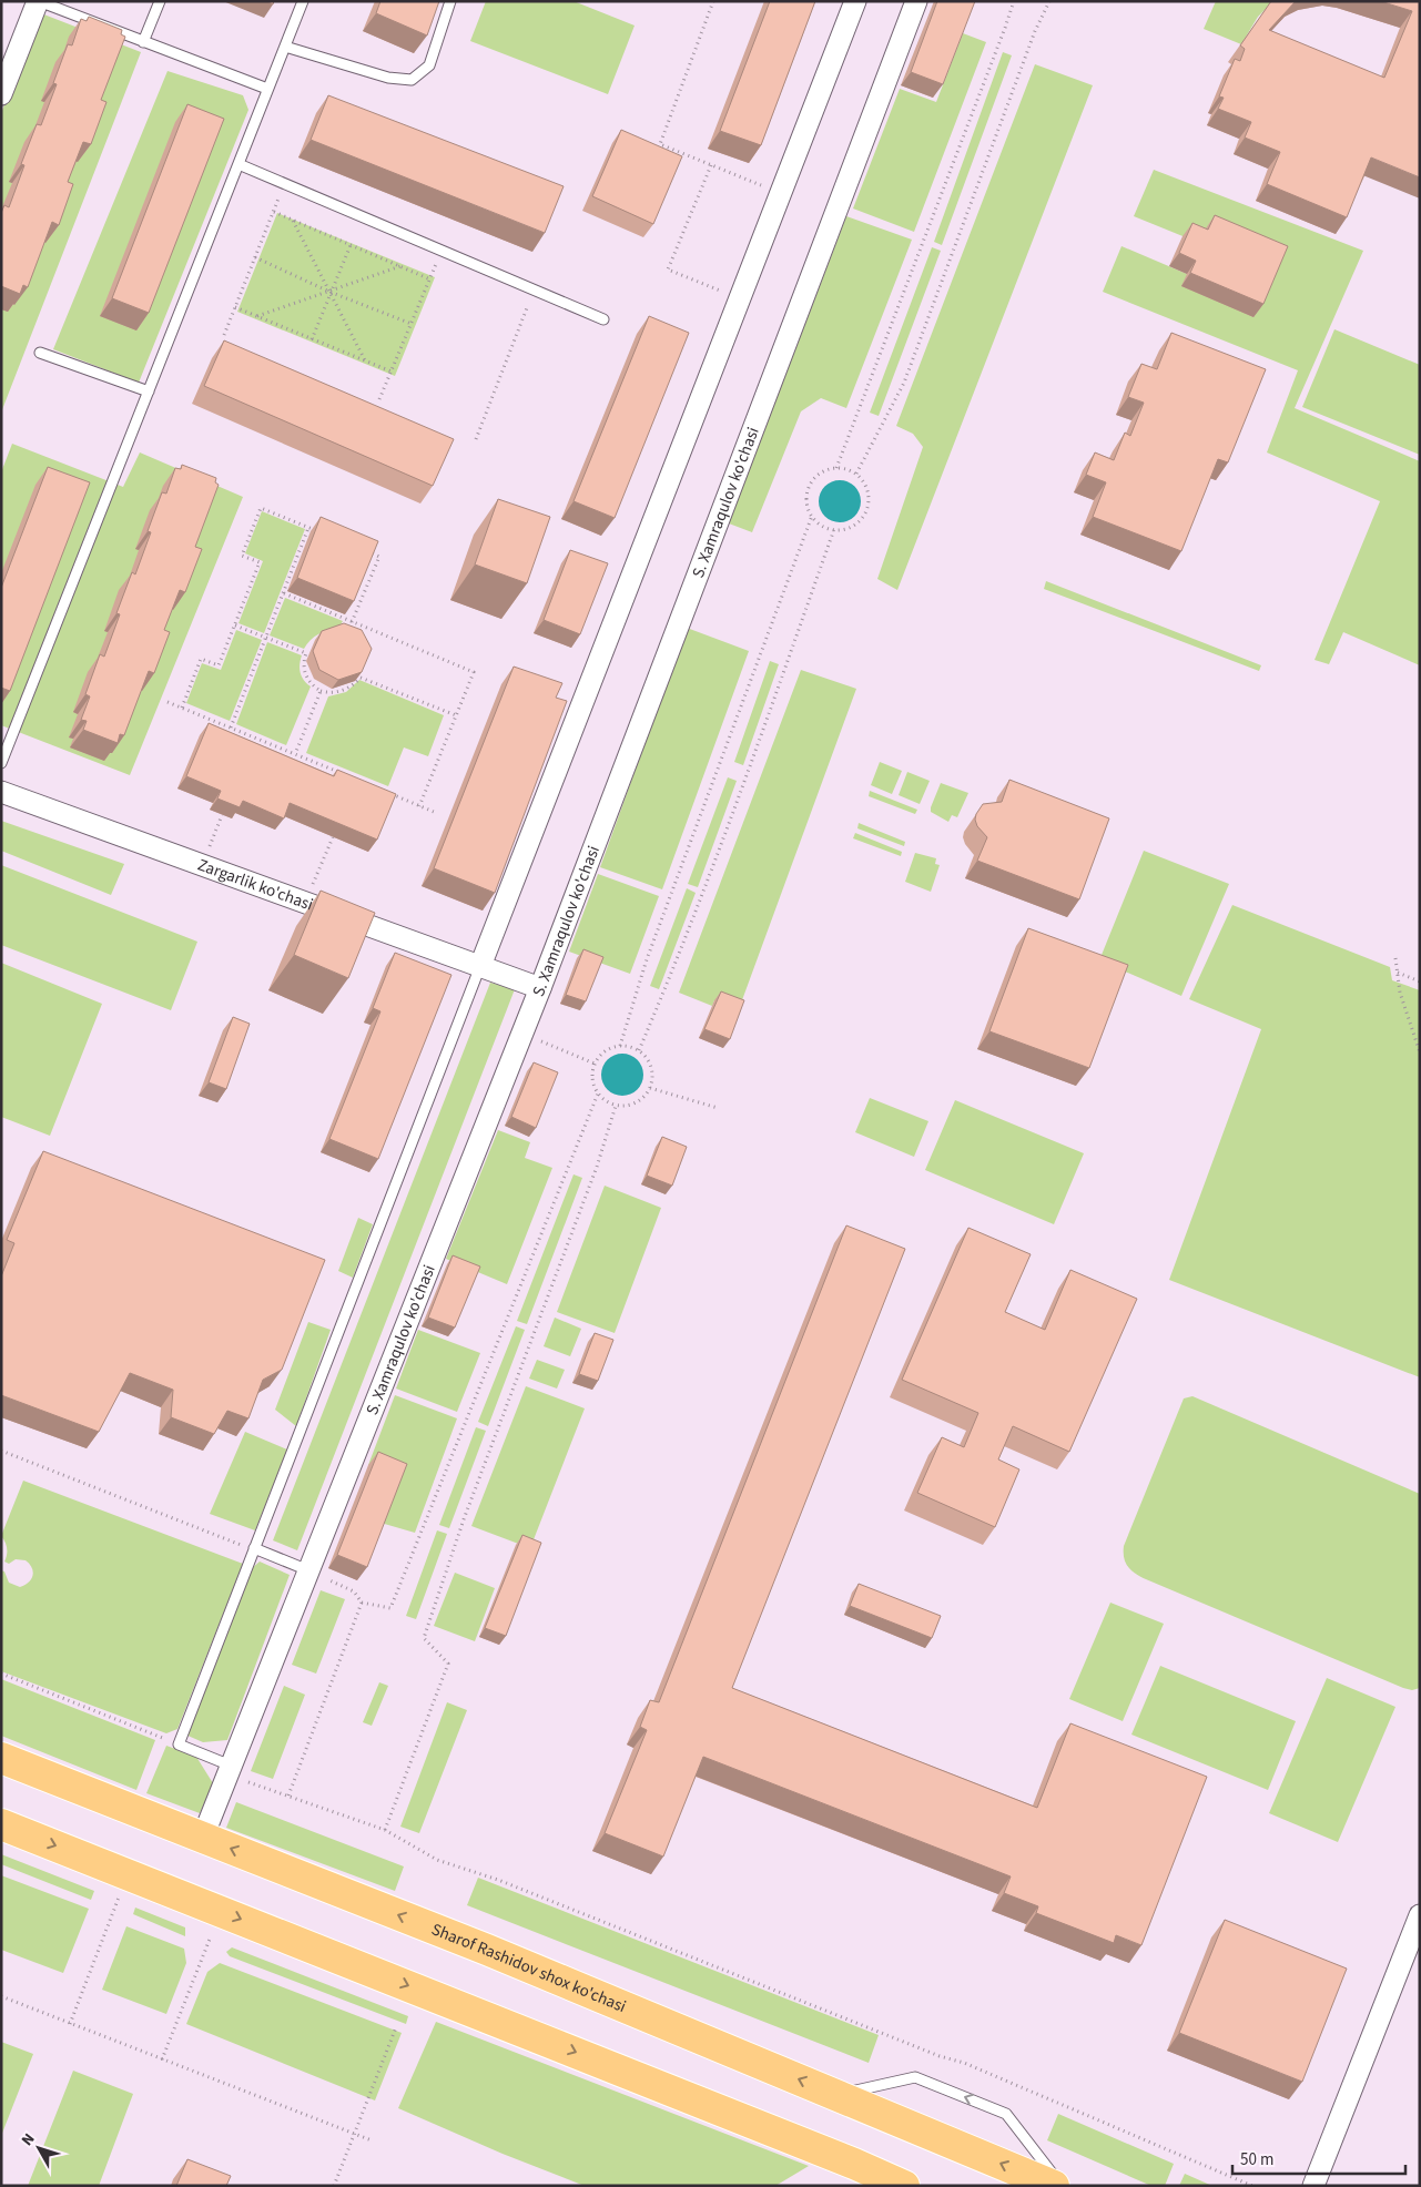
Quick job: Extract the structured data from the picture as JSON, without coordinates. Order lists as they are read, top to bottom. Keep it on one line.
{"streets":{"main road":["Sharof Rashidov shox ko'chasi"],"street":["S. Xamraqulov ko'chasi","Zargarlik ko'chasi"]},"crossings":[["S. Xamraqulov ko'chasi","Zargarlik ko'chasi"],["S. Xamraqulov ko'chasi","Sharof Rashidov shox ko'chasi"]],"scale_bar":"50 m","north":"top left"}
